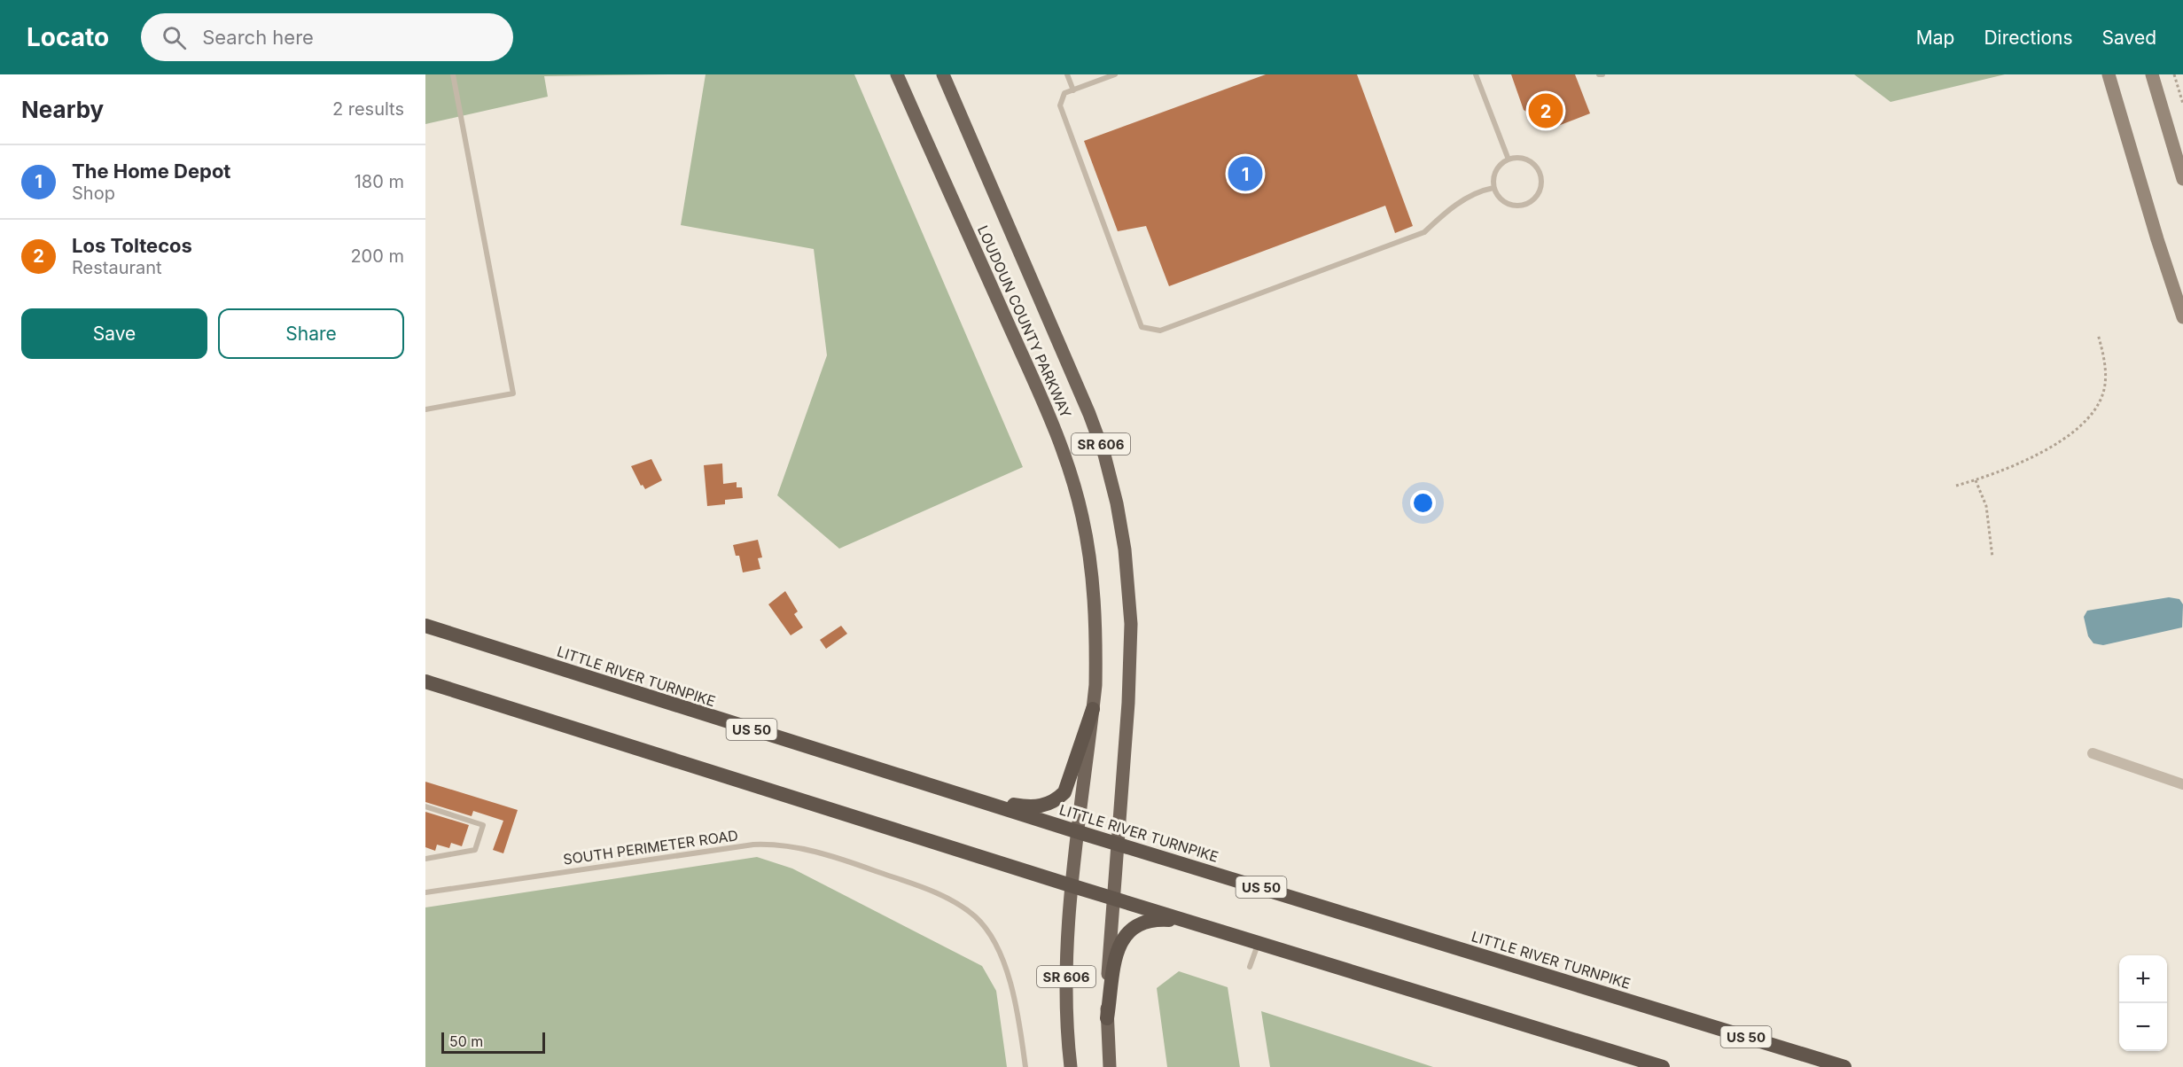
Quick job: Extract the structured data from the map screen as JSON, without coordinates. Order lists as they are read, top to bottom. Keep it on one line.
{"streets":{"highway":["LITTLE RIVER TURNPIKE","US 50"],"main road":["LOUDOUN COUNTY PARKWAY","SR 606"],"lane":["SOUTH PERIMETER ROAD"]},"crossings":[["LOUDOUN COUNTY PARKWAY","LITTLE RIVER TURNPIKE"]],"scale_bar":"50 m","page":{"header":"Locato","search":"Search here","nav":["Map","Directions","Saved"],"heading":["Nearby","2 results"],"pins":["2","1"],"list":[{"mark":"1","name":"The Home Depot","note":"Shop","value":"180 m"},{"mark":"2","name":"Los Toltecos","note":"Restaurant","value":"200 m"}],"buttons":["Save","Share"],"map_buttons":["+","−"],"scale":"50 m"}}
